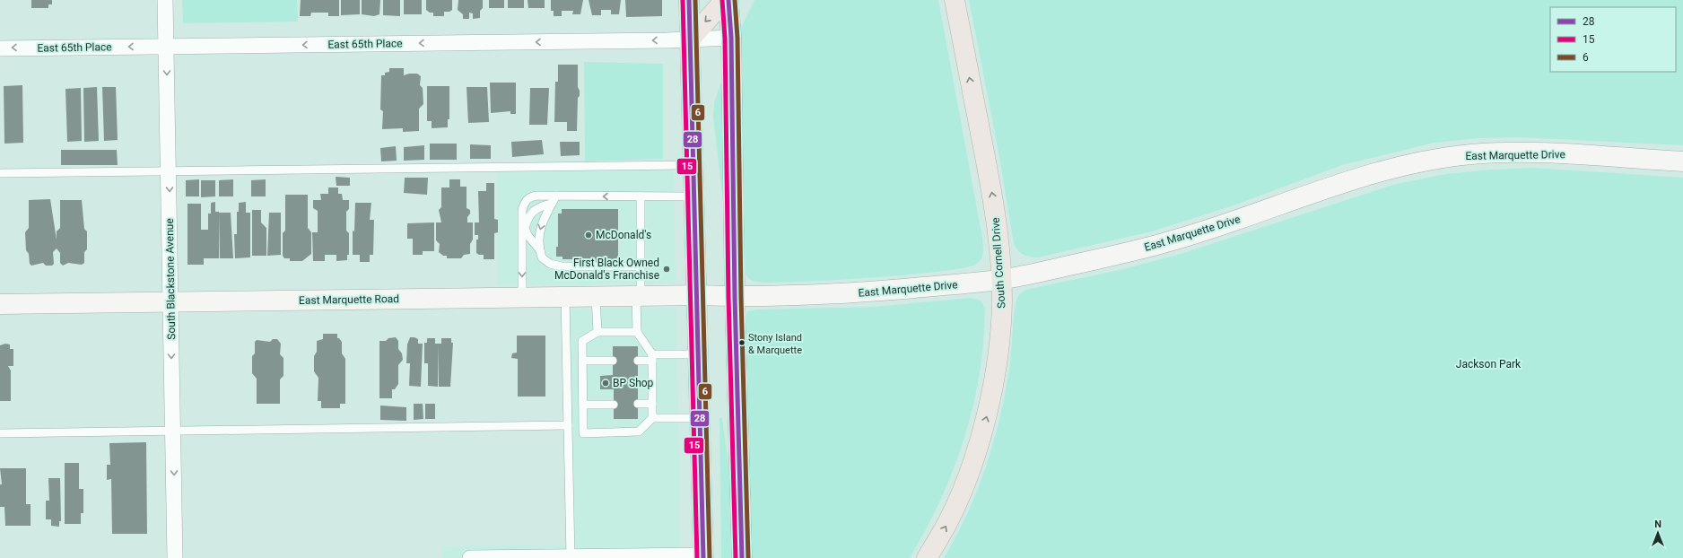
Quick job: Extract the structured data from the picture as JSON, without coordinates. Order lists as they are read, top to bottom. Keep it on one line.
{"streets":{"highway":["South Cornell Drive"],"street":["East 65th Place","East Marquette Drive","South Blackstone Avenue","East Marquette Road"]},"crossings":[["East 65th Place","South Blackstone Avenue"],["East Marquette Drive","South Cornell Drive"],["East Marquette Drive","East Marquette Road"],["South Blackstone Avenue","East Marquette Road"]],"one_way":["East 65th Place","South Cornell Drive","South Blackstone Avenue"],"parks":["Jackson Park"],"places":["McDonald's","First Black Owned McDonald's Franchise","Stony Island & Marquette","BP Shop"],"lines":["transit line 28","transit line 15","transit line 6"],"legend":["28","15","6"],"north":"top"}
